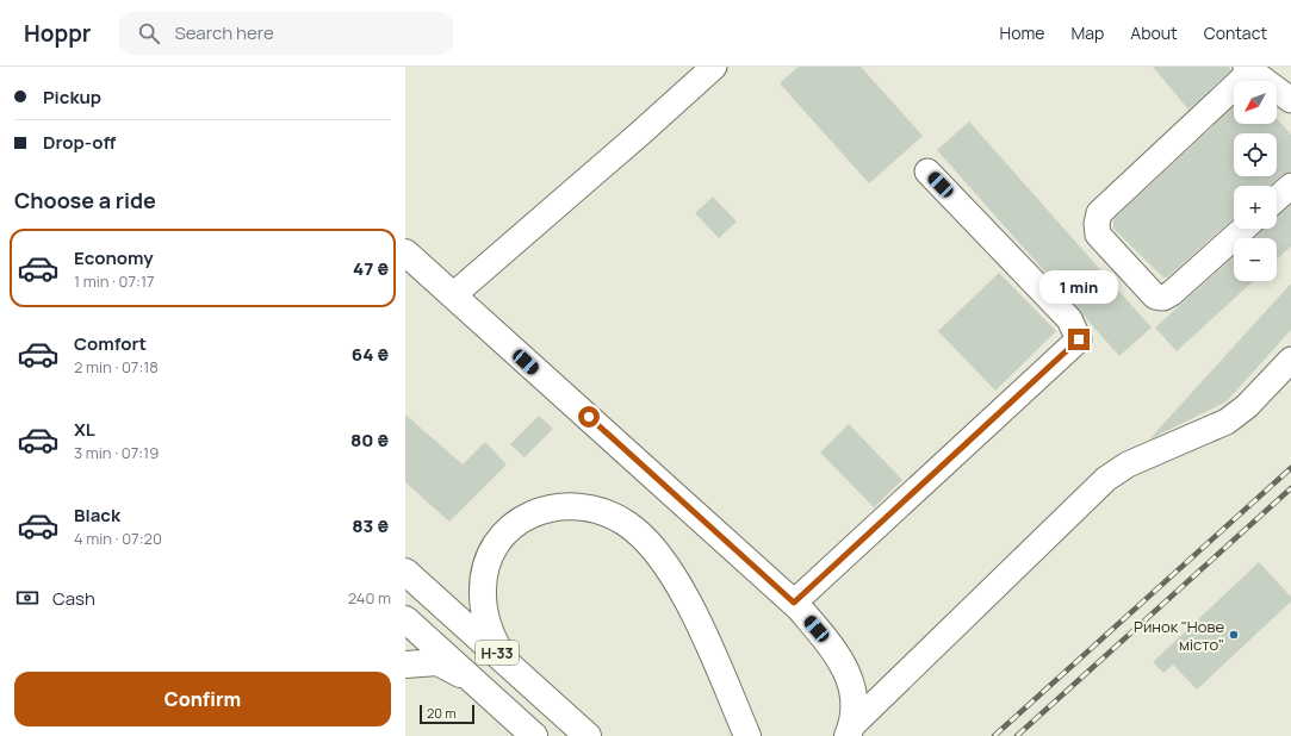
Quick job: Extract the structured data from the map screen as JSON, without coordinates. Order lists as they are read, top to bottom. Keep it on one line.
{"streets":{"main road":["Н-33"]},"places":["Ринок \"Нове місто\""],"scale_bar":"20 m","north":"bottom left","page":{"header":"Hoppr","search":"Search here","nav":["Home","Map","About","Contact"],"banner":["Pickup","Drop-off"],"map_buttons":["+","−"],"heading":"Choose a ride","list":[{"name":"Economy","note":"1 min · 07:17","value":"47 ₴"},{"name":"Comfort","note":"2 min · 07:18","value":"64 ₴"},{"name":"XL","note":"3 min · 07:19","value":"80 ₴"},{"name":"Black","note":"4 min · 07:20","value":"83 ₴"}],"bubble":"1 min","pay":["Cash","240 m"],"buttons":"Confirm","scale":"20 m"}}
